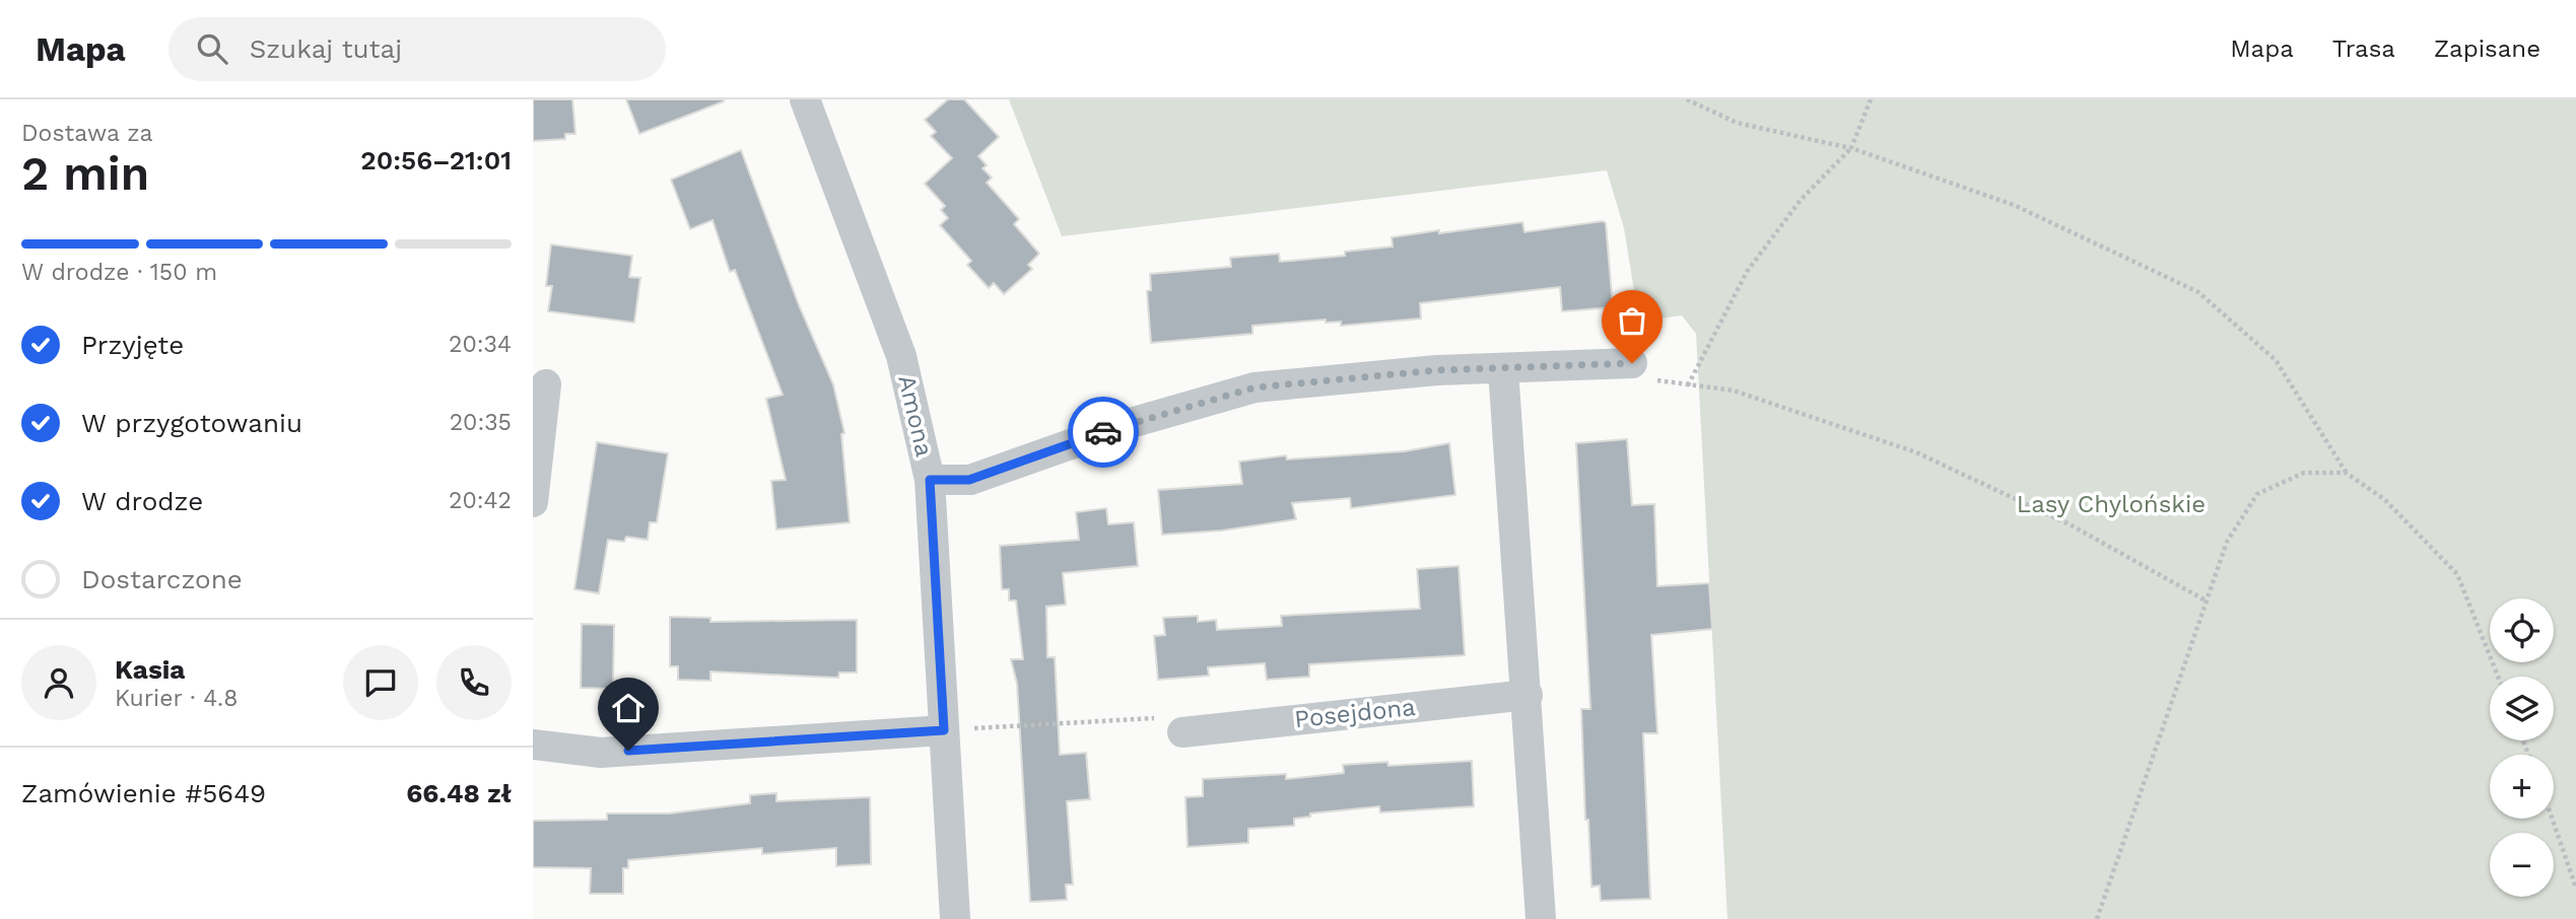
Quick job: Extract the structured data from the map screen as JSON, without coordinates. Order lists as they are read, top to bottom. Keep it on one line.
{"streets":{"street":["Amona","Posejdona"]},"parks":["Lasy Chylońskie"],"page":{"header":"Mapa","search":"Szukaj tutaj","nav":["Mapa","Trasa","Zapisane"],"heading":["2 min","Dostawa za","20:56–21:01"],"panel":["Kasia","Kurier · 4.8","Zamówienie #5649","66.48 zł"],"bar":"W drodze · 150 m","list":[["Przyjęte","20:34"],["W przygotowaniu","20:35"],["W drodze","20:42"],"Dostarczone"],"map_buttons":["+","−"]}}
